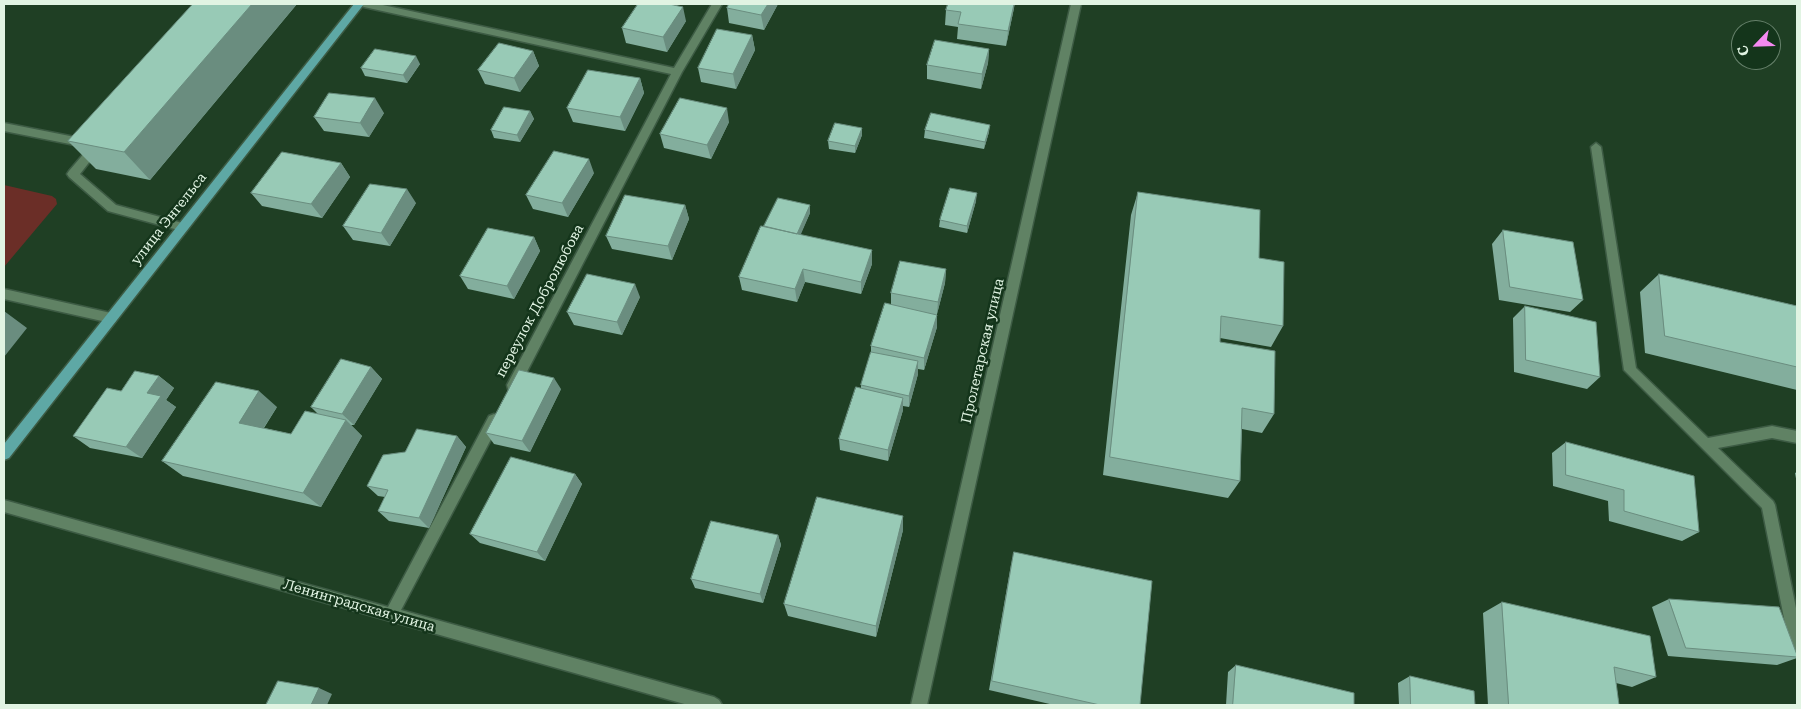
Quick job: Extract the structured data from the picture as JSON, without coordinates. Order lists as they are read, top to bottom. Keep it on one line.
{"streets":{"main road":["улица Энгельса"],"street":["переулок Добролюбова","Пролетарская улица","Ленинградская улица"]},"north":"bottom left"}
